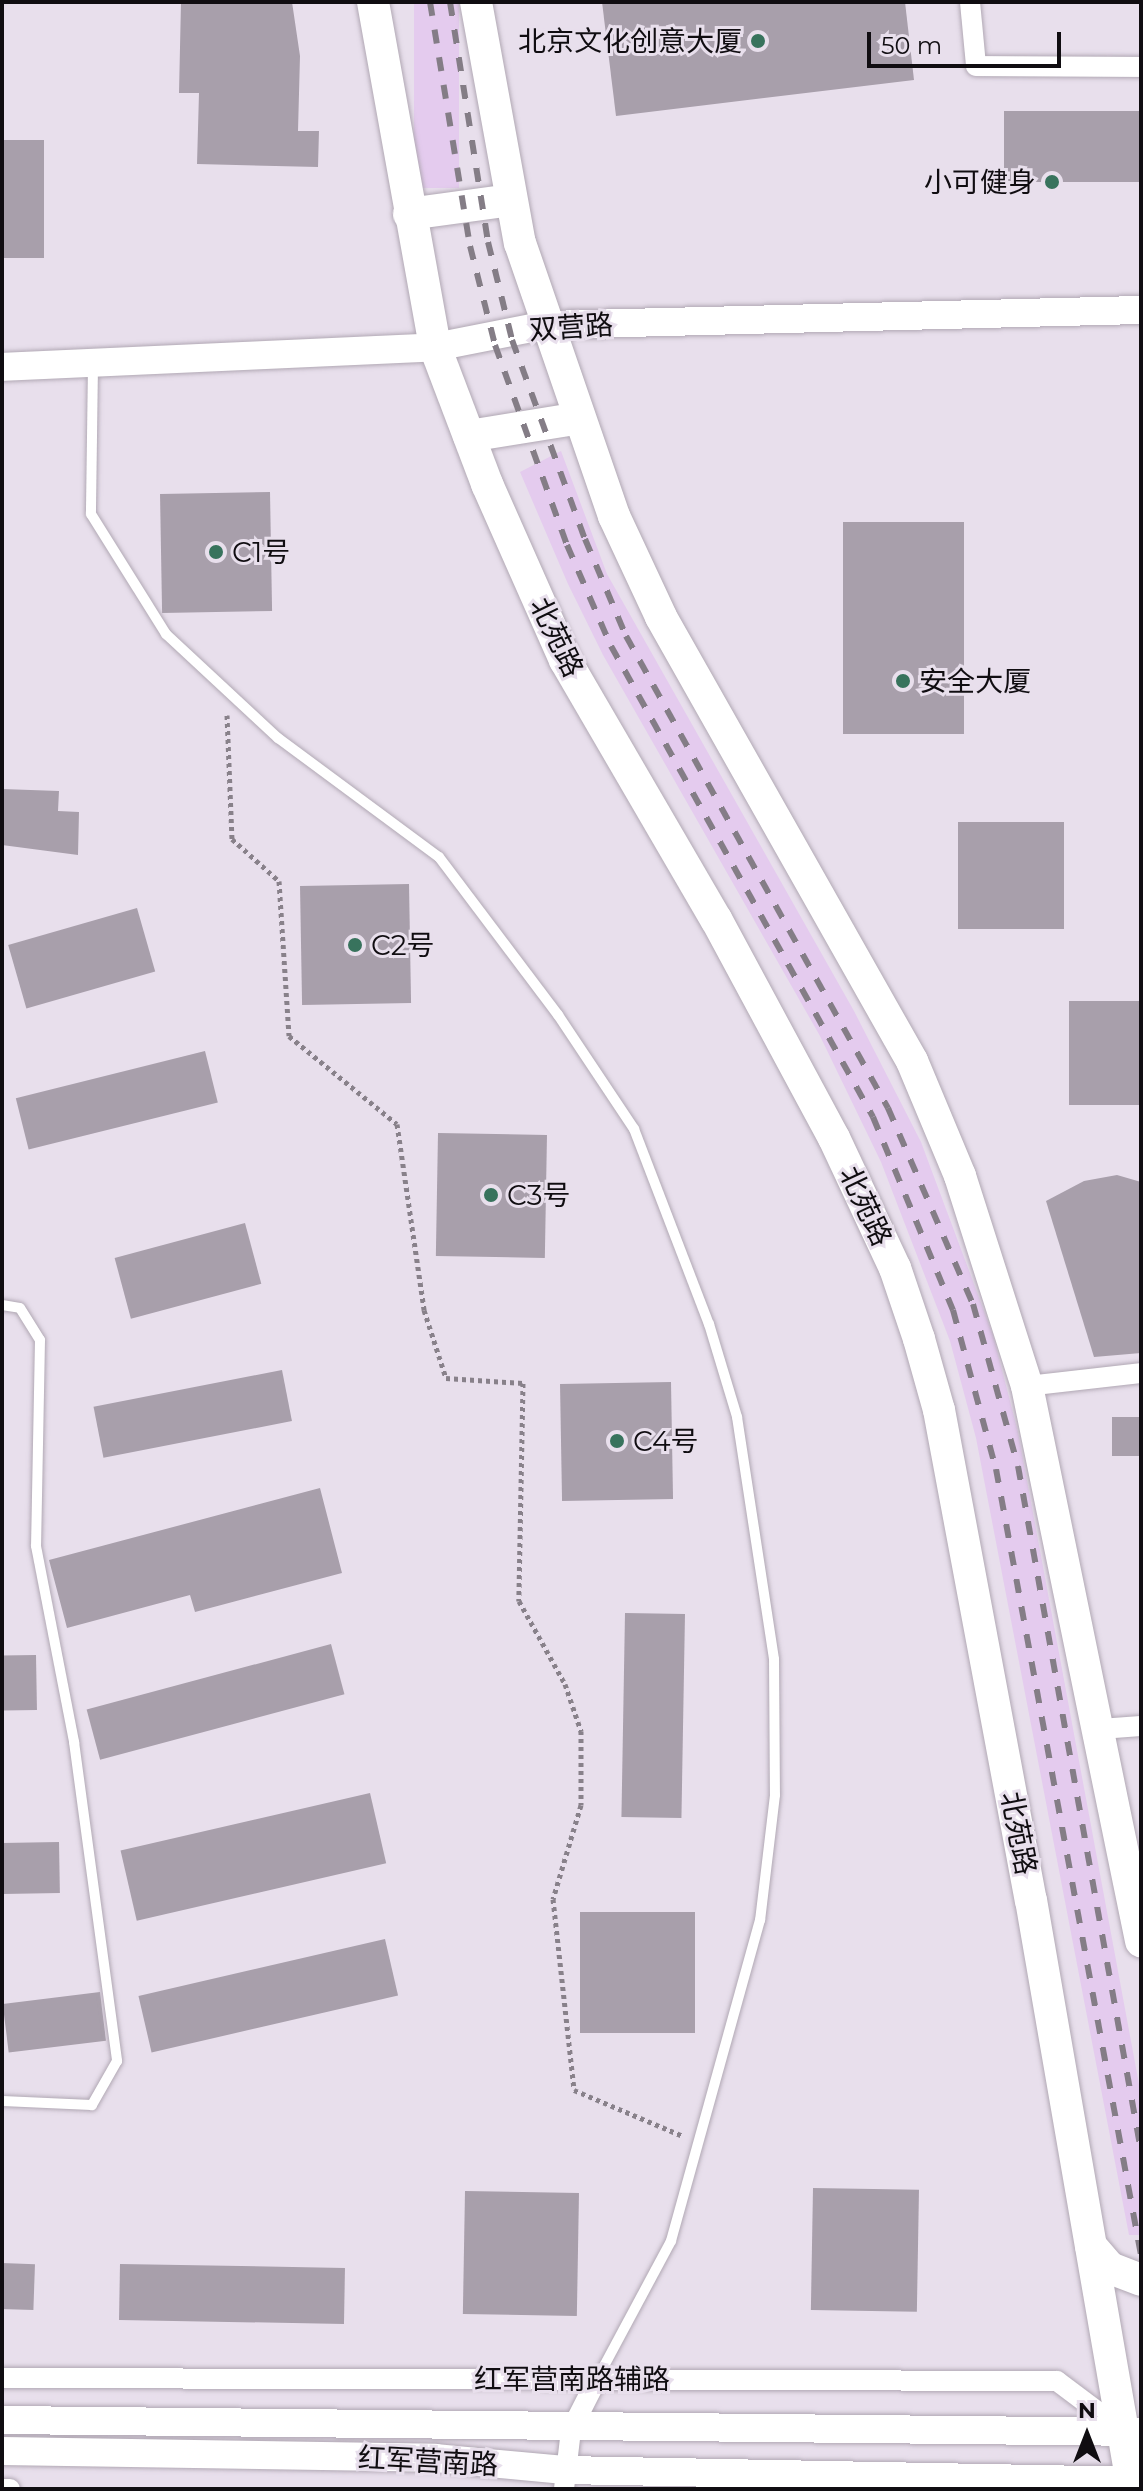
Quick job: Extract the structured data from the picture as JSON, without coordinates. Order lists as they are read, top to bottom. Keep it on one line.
{"streets":{"main road":["双营路","北苑路","红军营南路"],"street":["红军营南路辅路"]},"crossings":[["双营路","北苑路"],["北苑路","红军营南路辅路"],["北苑路","红军营南路"],["红军营南路辅路","红军营南路"]],"places":["北京文化创意大厦","小可健身","C1号","安全大厦","C2号","C3号","C4号"],"scale_bar":"50 m","north":"top"}
